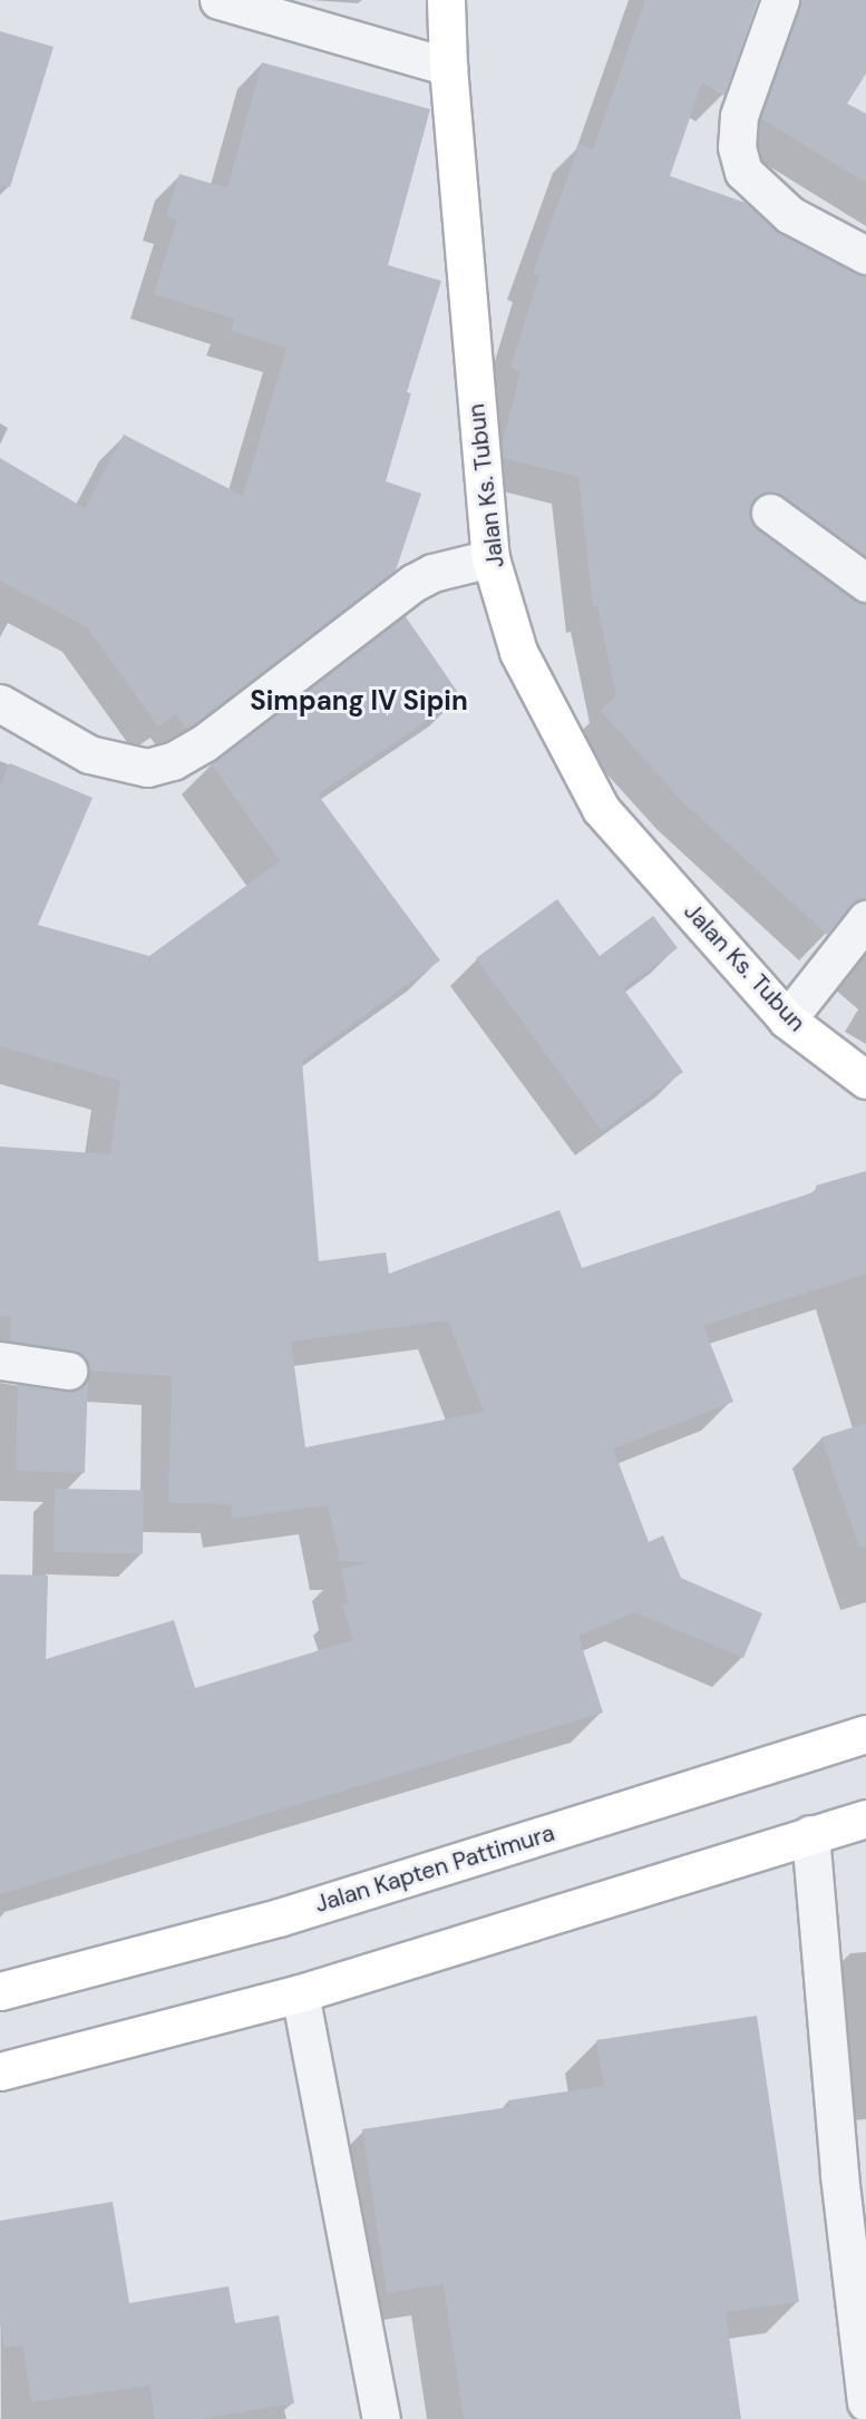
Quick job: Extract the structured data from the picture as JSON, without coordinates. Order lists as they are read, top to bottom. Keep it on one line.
{"streets":{"main road":["Jalan Ks. Tubun","Jalan Kapten Pattimura"]},"districts":["Simpang IV Sipin"]}
